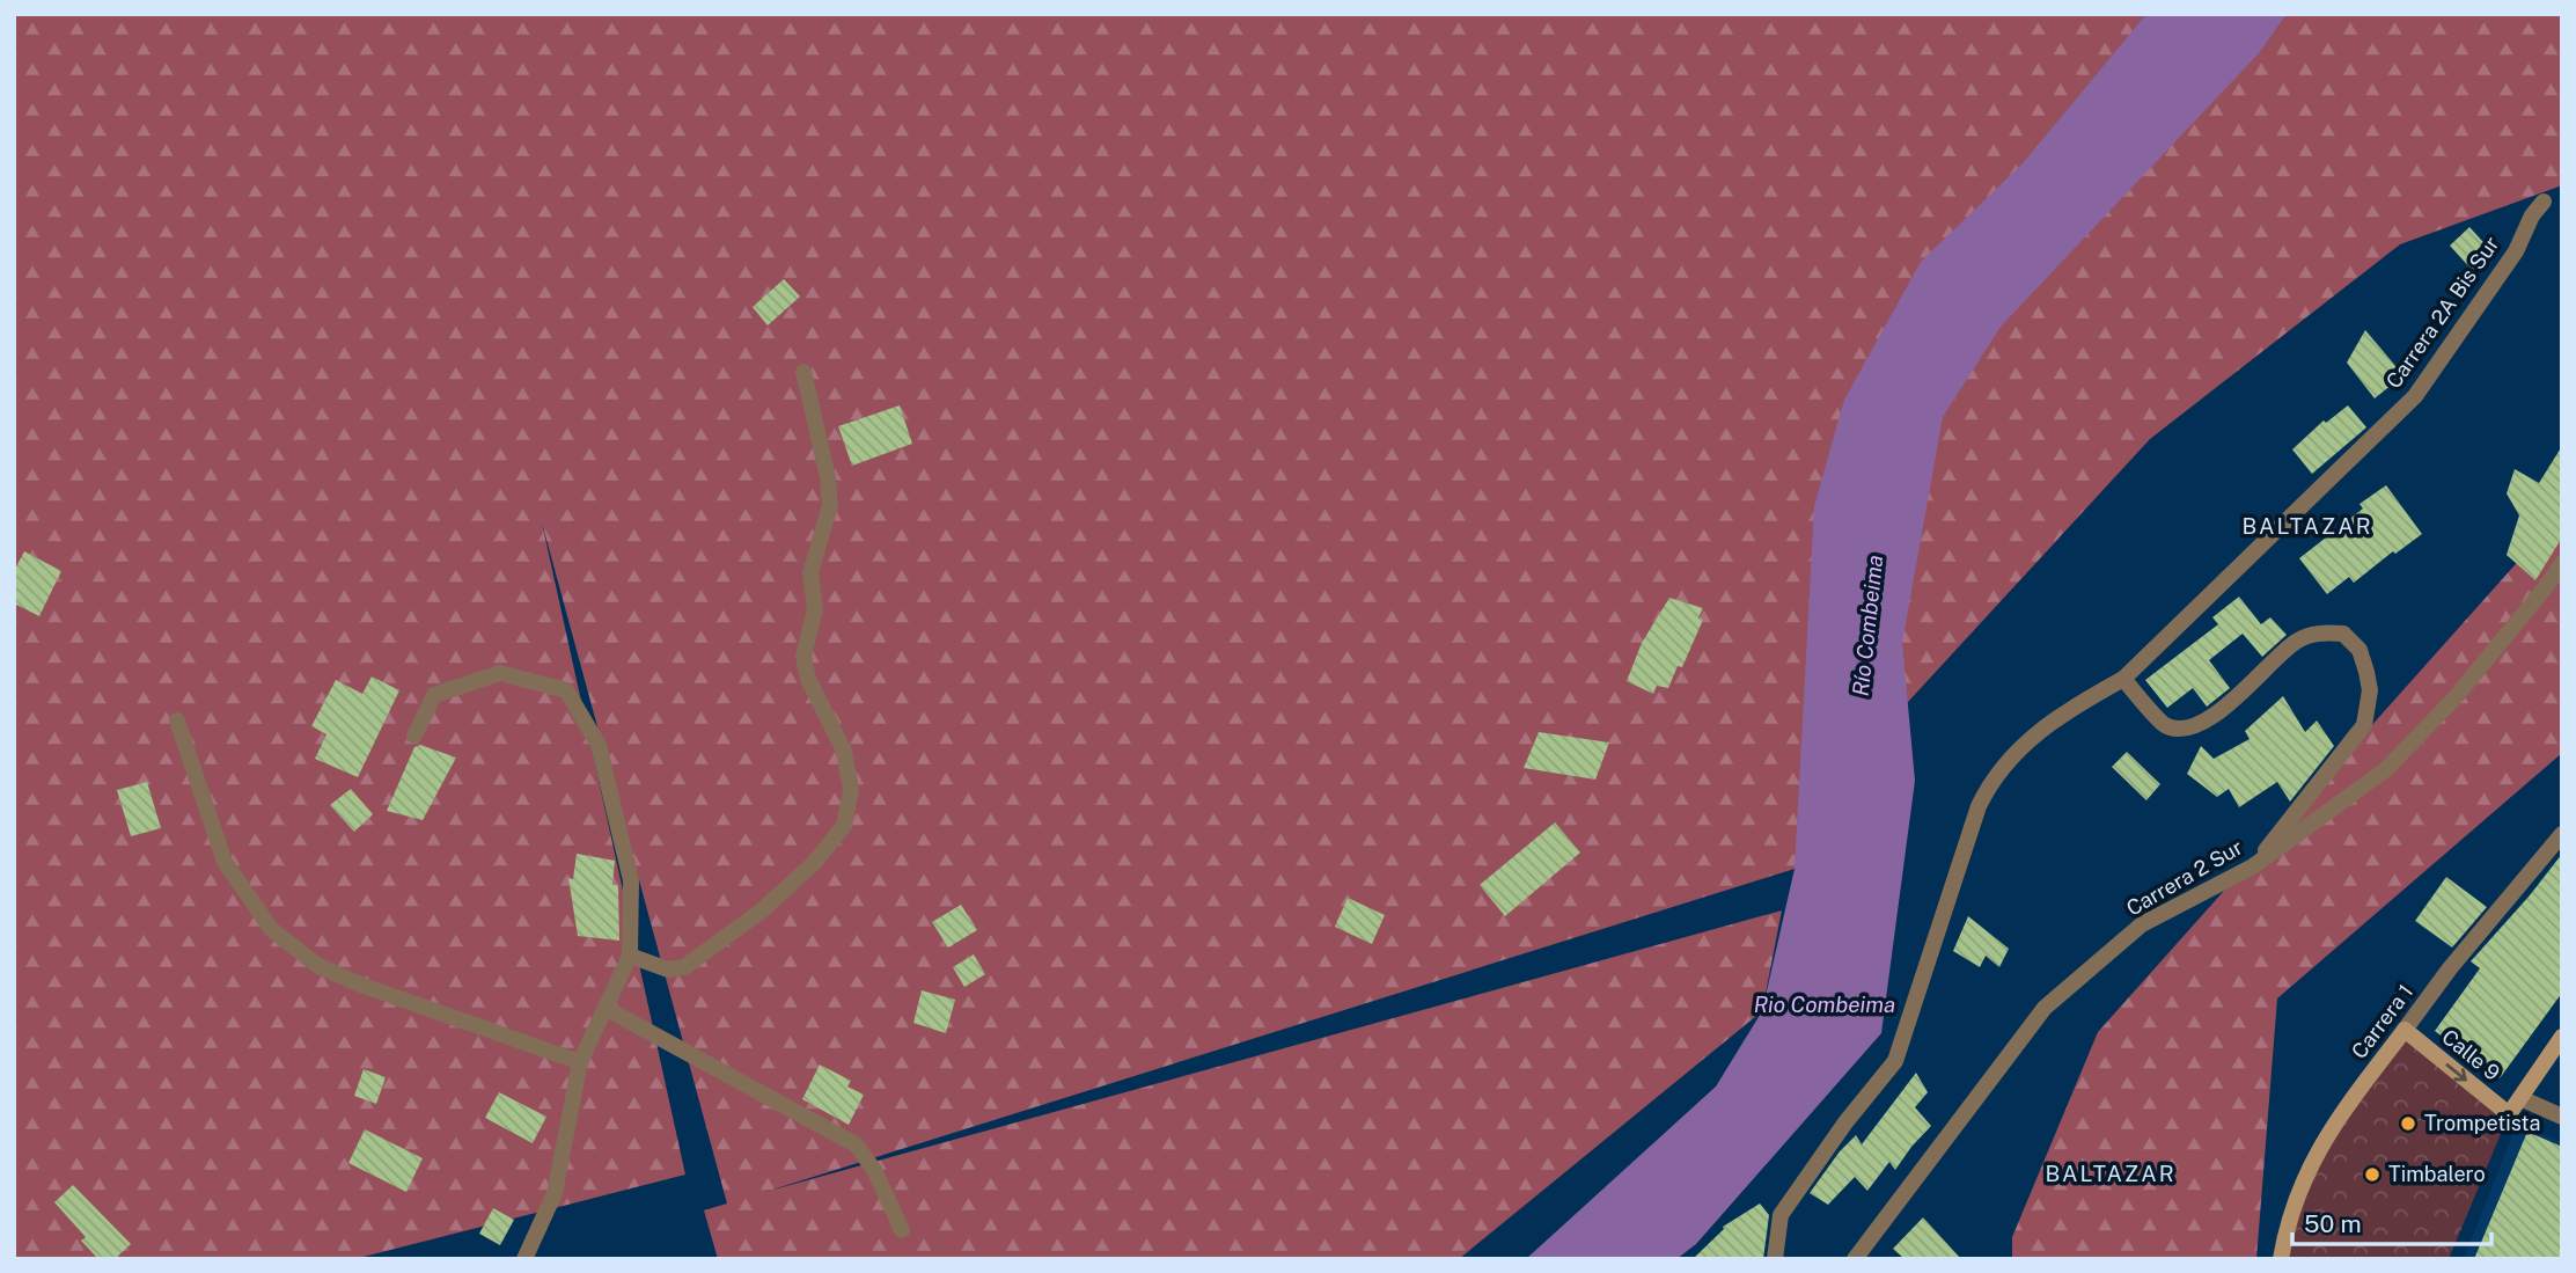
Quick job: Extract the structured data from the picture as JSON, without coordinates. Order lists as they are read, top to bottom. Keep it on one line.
{"streets":{"street":["Carrera 2A Bis Sur","Carrera 2 Sur","Carrera 1","Calle 9"]},"crossings":[["Carrera 1","Calle 9"]],"one_way":["Calle 9"],"districts":["BALTAZAR","BALTAZAR"],"water":["Río Combeima","Rio Combeima"],"places":["Trompetista","Timbalero"],"scale_bar":"50 m"}
